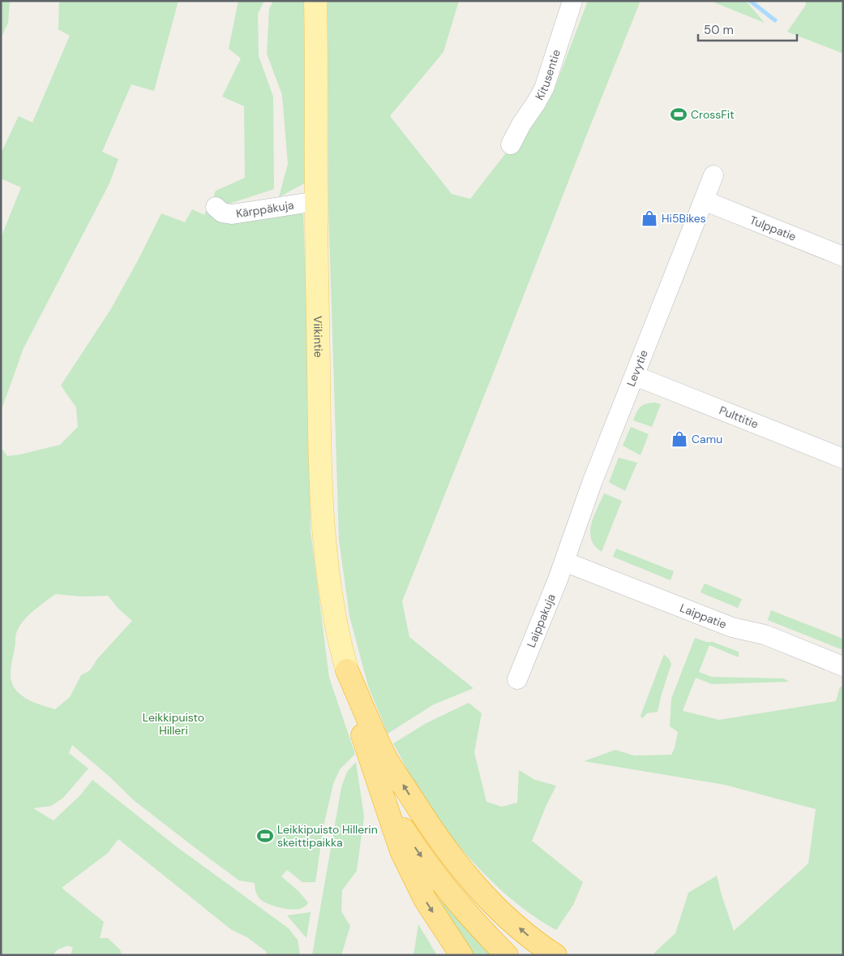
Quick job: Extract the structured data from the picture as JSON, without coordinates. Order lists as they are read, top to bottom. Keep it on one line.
{"streets":{"main road":["Viikintie"],"street":["Kitusentie","Kärppäkuja","Tulppatie","Levytie","Pulttitie","Laippatie","Laippakuja"]},"crossings":[["Kärppäkuja","Viikintie"],["Tulppatie","Levytie"],["Levytie","Pulttitie"],["Levytie","Laippatie"],["Levytie","Laippakuja"],["Laippatie","Laippakuja"]],"parks":["Leikkipuisto Hilleri"],"places":{"sports":["CrossFit","Leikkipuisto Hillerin skeittipaikka"],"shop":["Hi5Bikes","Camu"]},"scale_bar":"50 m"}
